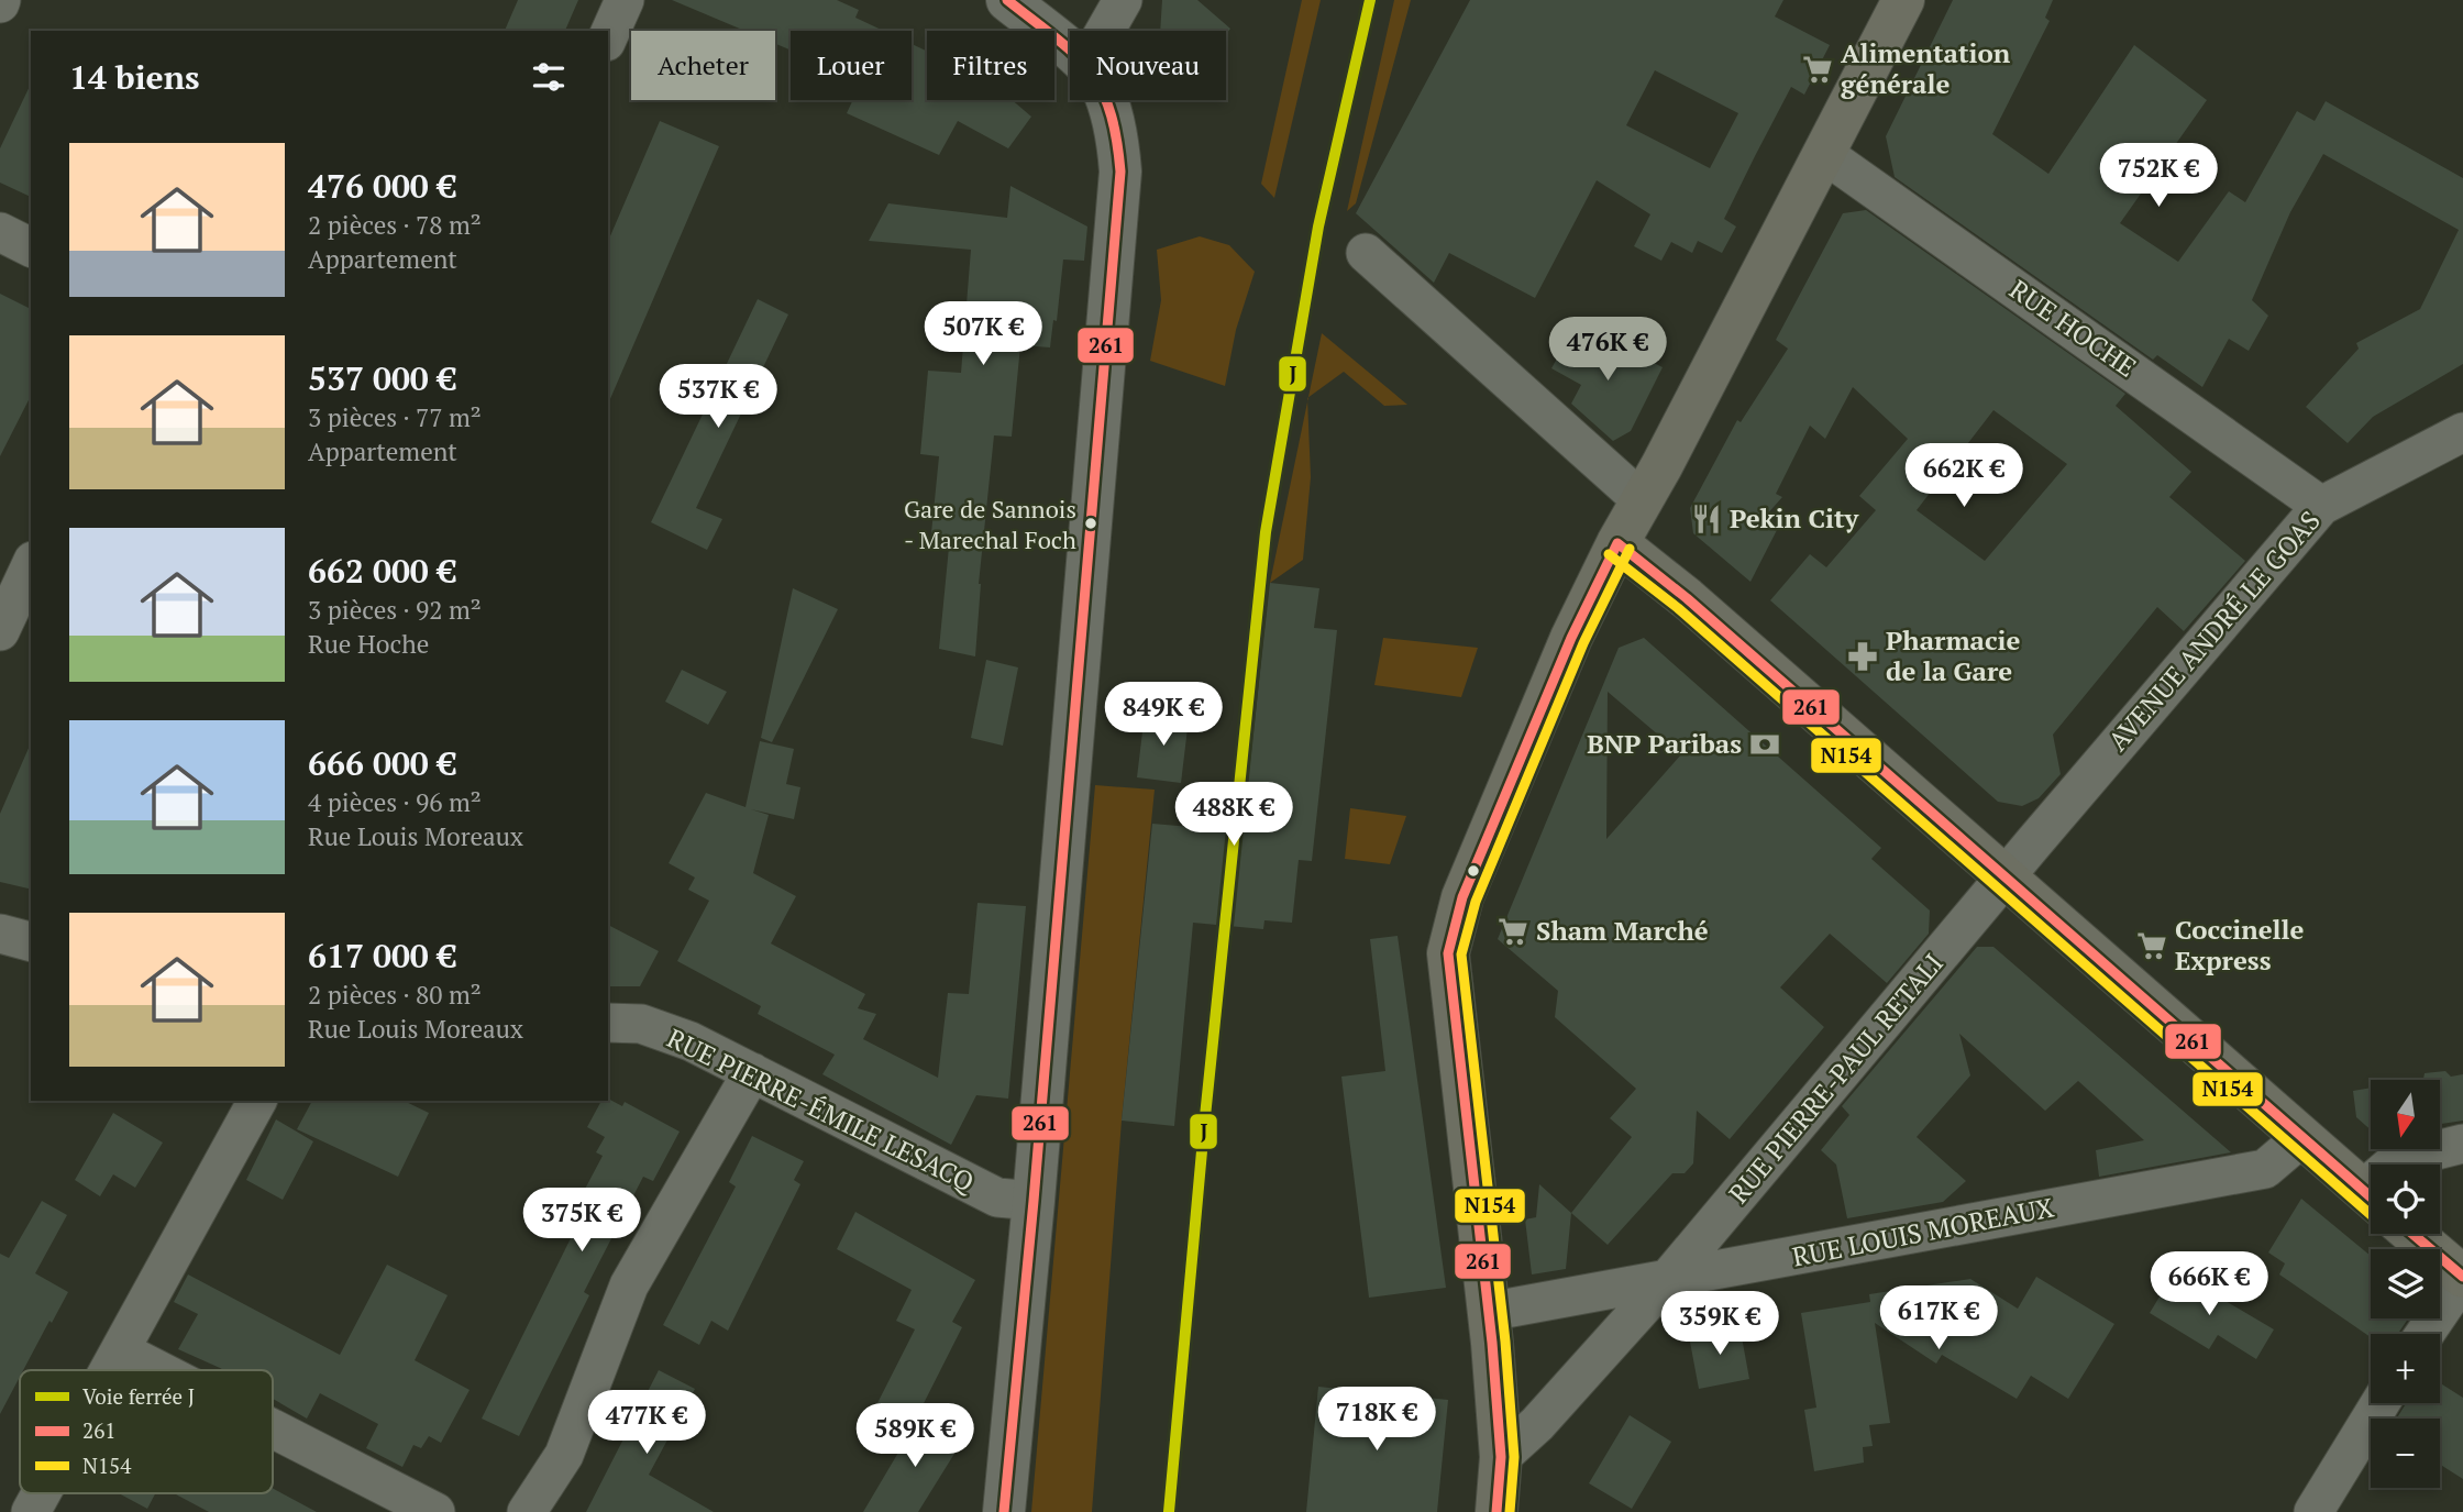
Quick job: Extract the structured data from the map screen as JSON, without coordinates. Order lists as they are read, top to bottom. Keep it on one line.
{"streets":{"street":["RUE HOCHE","AVENUE ANDRÉ LE GOAS","RUE PIERRE-PAUL RETALI","RUE PIERRE-ÉMILE LESACQ","RUE LOUIS MOREAUX"]},"crossings":[["RUE HOCHE","AVENUE ANDRÉ LE GOAS"],["AVENUE ANDRÉ LE GOAS","RUE PIERRE-PAUL RETALI"],["RUE PIERRE-PAUL RETALI","RUE LOUIS MOREAUX"]],"places":{"supermarket":["Alimentation générale","Sham Marché","Coccinelle Express"],"restaurant":["Pekin City"],"other":["Gare de Sannois - Marechal Foch"],"pharmacy":["Pharmacie de la Gare"],"bank":["BNP Paribas"]},"lines":["rail line J","transit line 261","transit line N154"],"legend":["Voie ferrée J","261","N154"],"north":"bottom","page":{"chip":["Acheter","Louer","Filtres","Nouveau"],"heading":"14 biens","list":[{"name":"476 000 €","note":"2 pièces · 78 m² · Appartement"},{"name":"537 000 €","note":"3 pièces · 77 m² · Appartement"},{"name":"662 000 €","note":"3 pièces · 92 m² · Rue Hoche"},{"name":"666 000 €","note":"4 pièces · 96 m² · Rue Louis Moreaux"},{"name":"617 000 €","note":"2 pièces · 80 m² · Rue Louis Moreaux"}],"price":["752K €","507K €","476K €","537K €","662K €","849K €","488K €","375K €","666K €","617K €","359K €","718K €","477K €","589K €"],"map_buttons":["+","−"]}}
